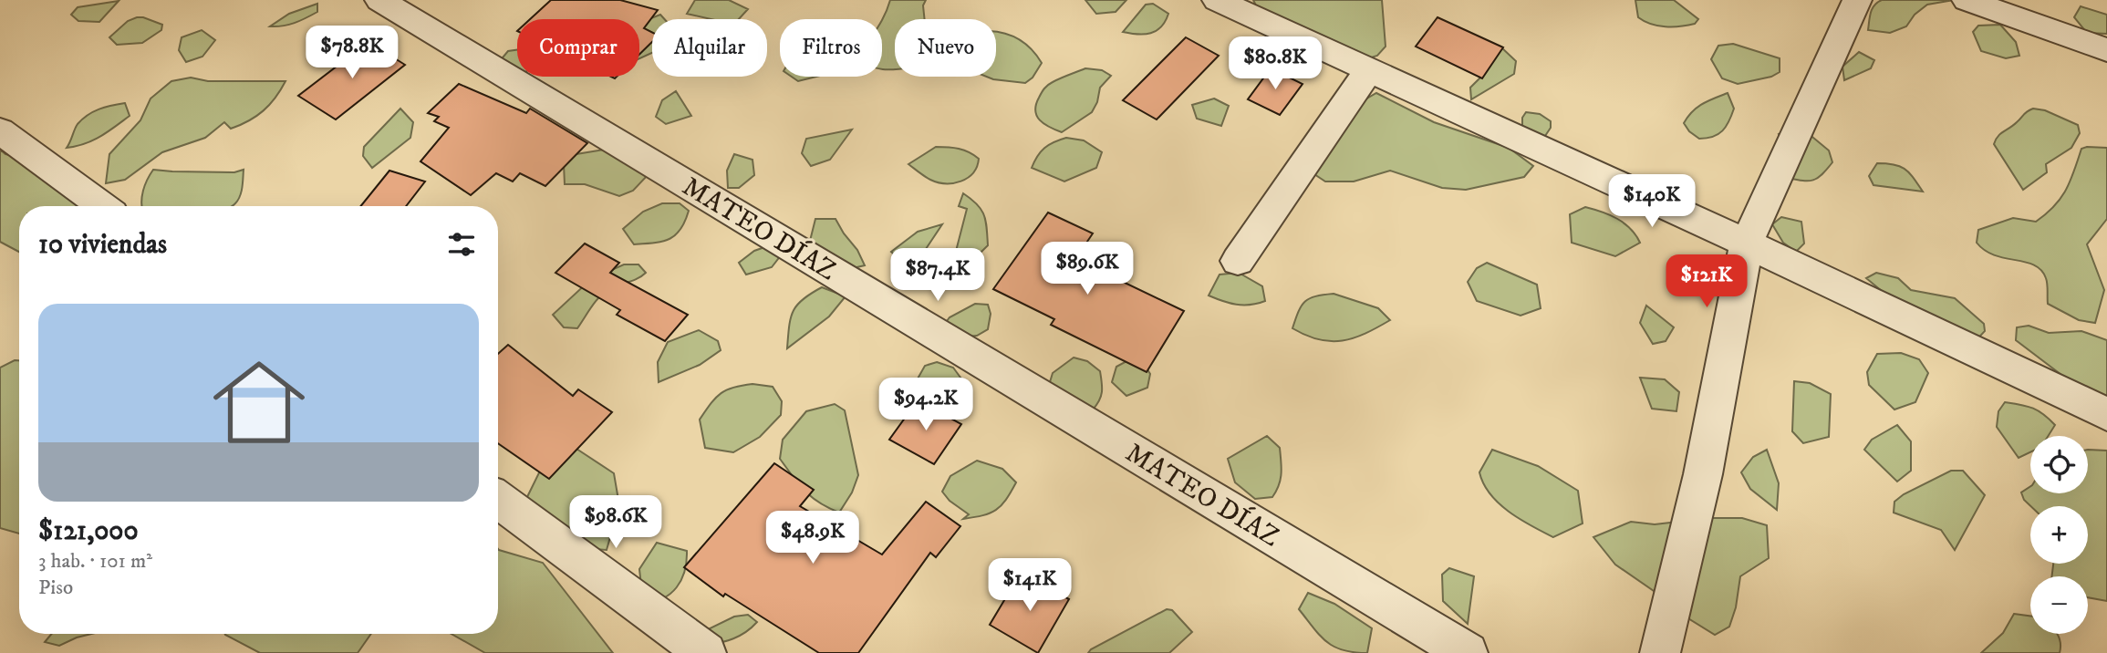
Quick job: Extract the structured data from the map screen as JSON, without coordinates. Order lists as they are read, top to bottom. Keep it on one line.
{"streets":{"street":["MATEO DÍAZ"]},"page":{"chip":["Comprar","Alquilar","Filtros","Nuevo"],"price":["$78.8K","$80.8K","$140K","$89.6K","$87.4K","$121K","$94.2K","$98.6K","$48.9K","$141K"],"heading":"10 viviendas","list":[{"name":"$121,000","note":"3 hab. · 101 m² · Piso"}],"map_buttons":["+","−"]}}
